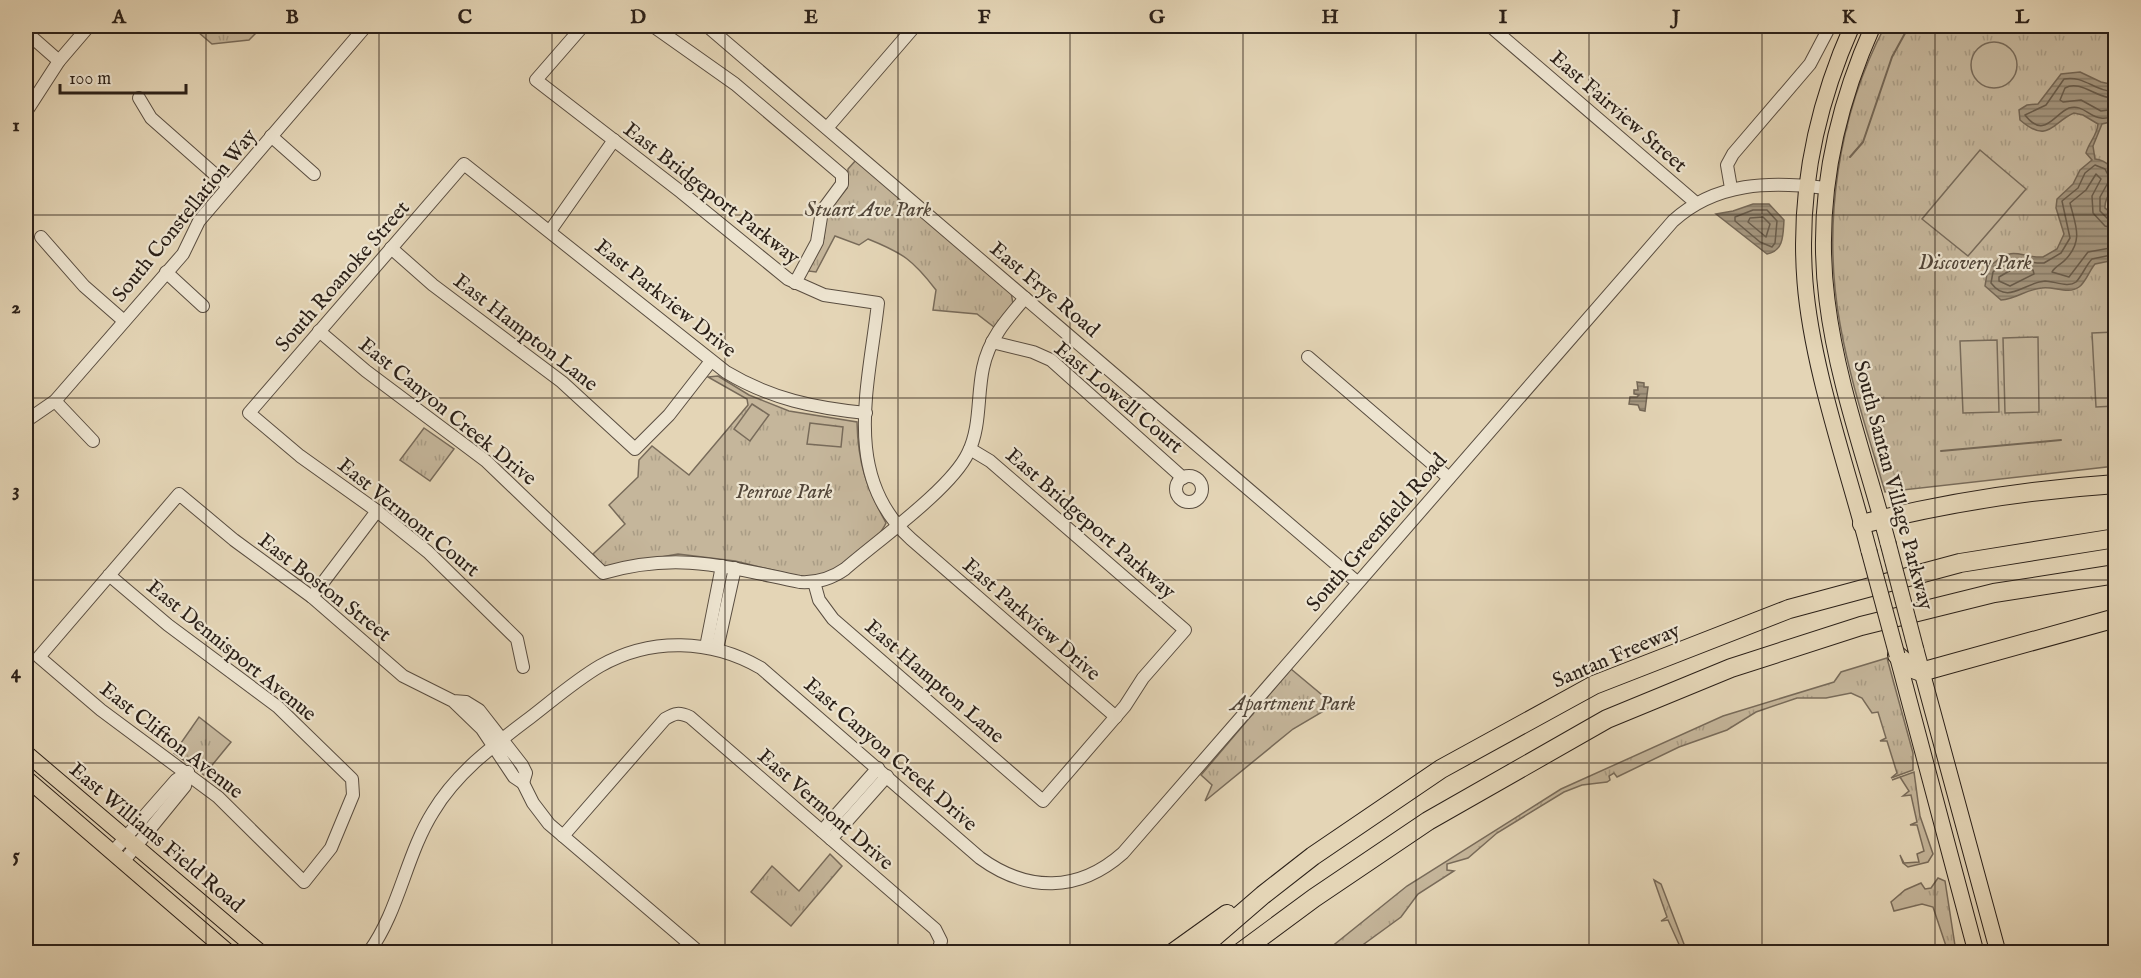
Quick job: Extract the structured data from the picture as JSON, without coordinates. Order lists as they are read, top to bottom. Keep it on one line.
{"streets":{"highway":["Santan Freeway"],"main road":["South Santan Village Parkway","East Williams Field Road"],"street":["East Fairview Street","East Bridgeport Parkway","South Constellation Way","South Roanoke Street","East Frye Road","East Parkview Drive","East Hampton Lane","East Lowell Court","East Canyon Creek Drive","East Vermont Court","South Greenfield Road","East Boston Street","East Dennisport Avenue","East Clifton Avenue","East Vermont Drive"]},"crossings":[["East Fairview Street","South Greenfield Road"],["East Bridgeport Parkway","East Parkview Drive"],["East Bridgeport Parkway","East Hampton Lane"],["South Roanoke Street","East Parkview Drive"],["South Roanoke Street","East Hampton Lane"],["South Roanoke Street","East Canyon Creek Drive"],["South Roanoke Street","East Vermont Court"],["East Frye Road","South Greenfield Road"],["East Parkview Drive","East Hampton Lane"],["East Canyon Creek Drive","South Greenfield Road"],["East Canyon Creek Drive","East Boston Street"],["South Santan Village Parkway","South Greenfield Road"],["East Boston Street","East Dennisport Avenue"],["East Boston Street","East Clifton Avenue"],["East Boston Street","East Vermont Drive"],["East Dennisport Avenue","East Clifton Avenue"]],"parks":["Stuart Ave Park","Discovery Park","Penrose Park","Apartment Park"],"scale_bar":"100 m","grid":{"columns":["A","B","C","D","E","F","G","H","I","J","K","L"],"rows":["1","2","3","4","5"]}}
